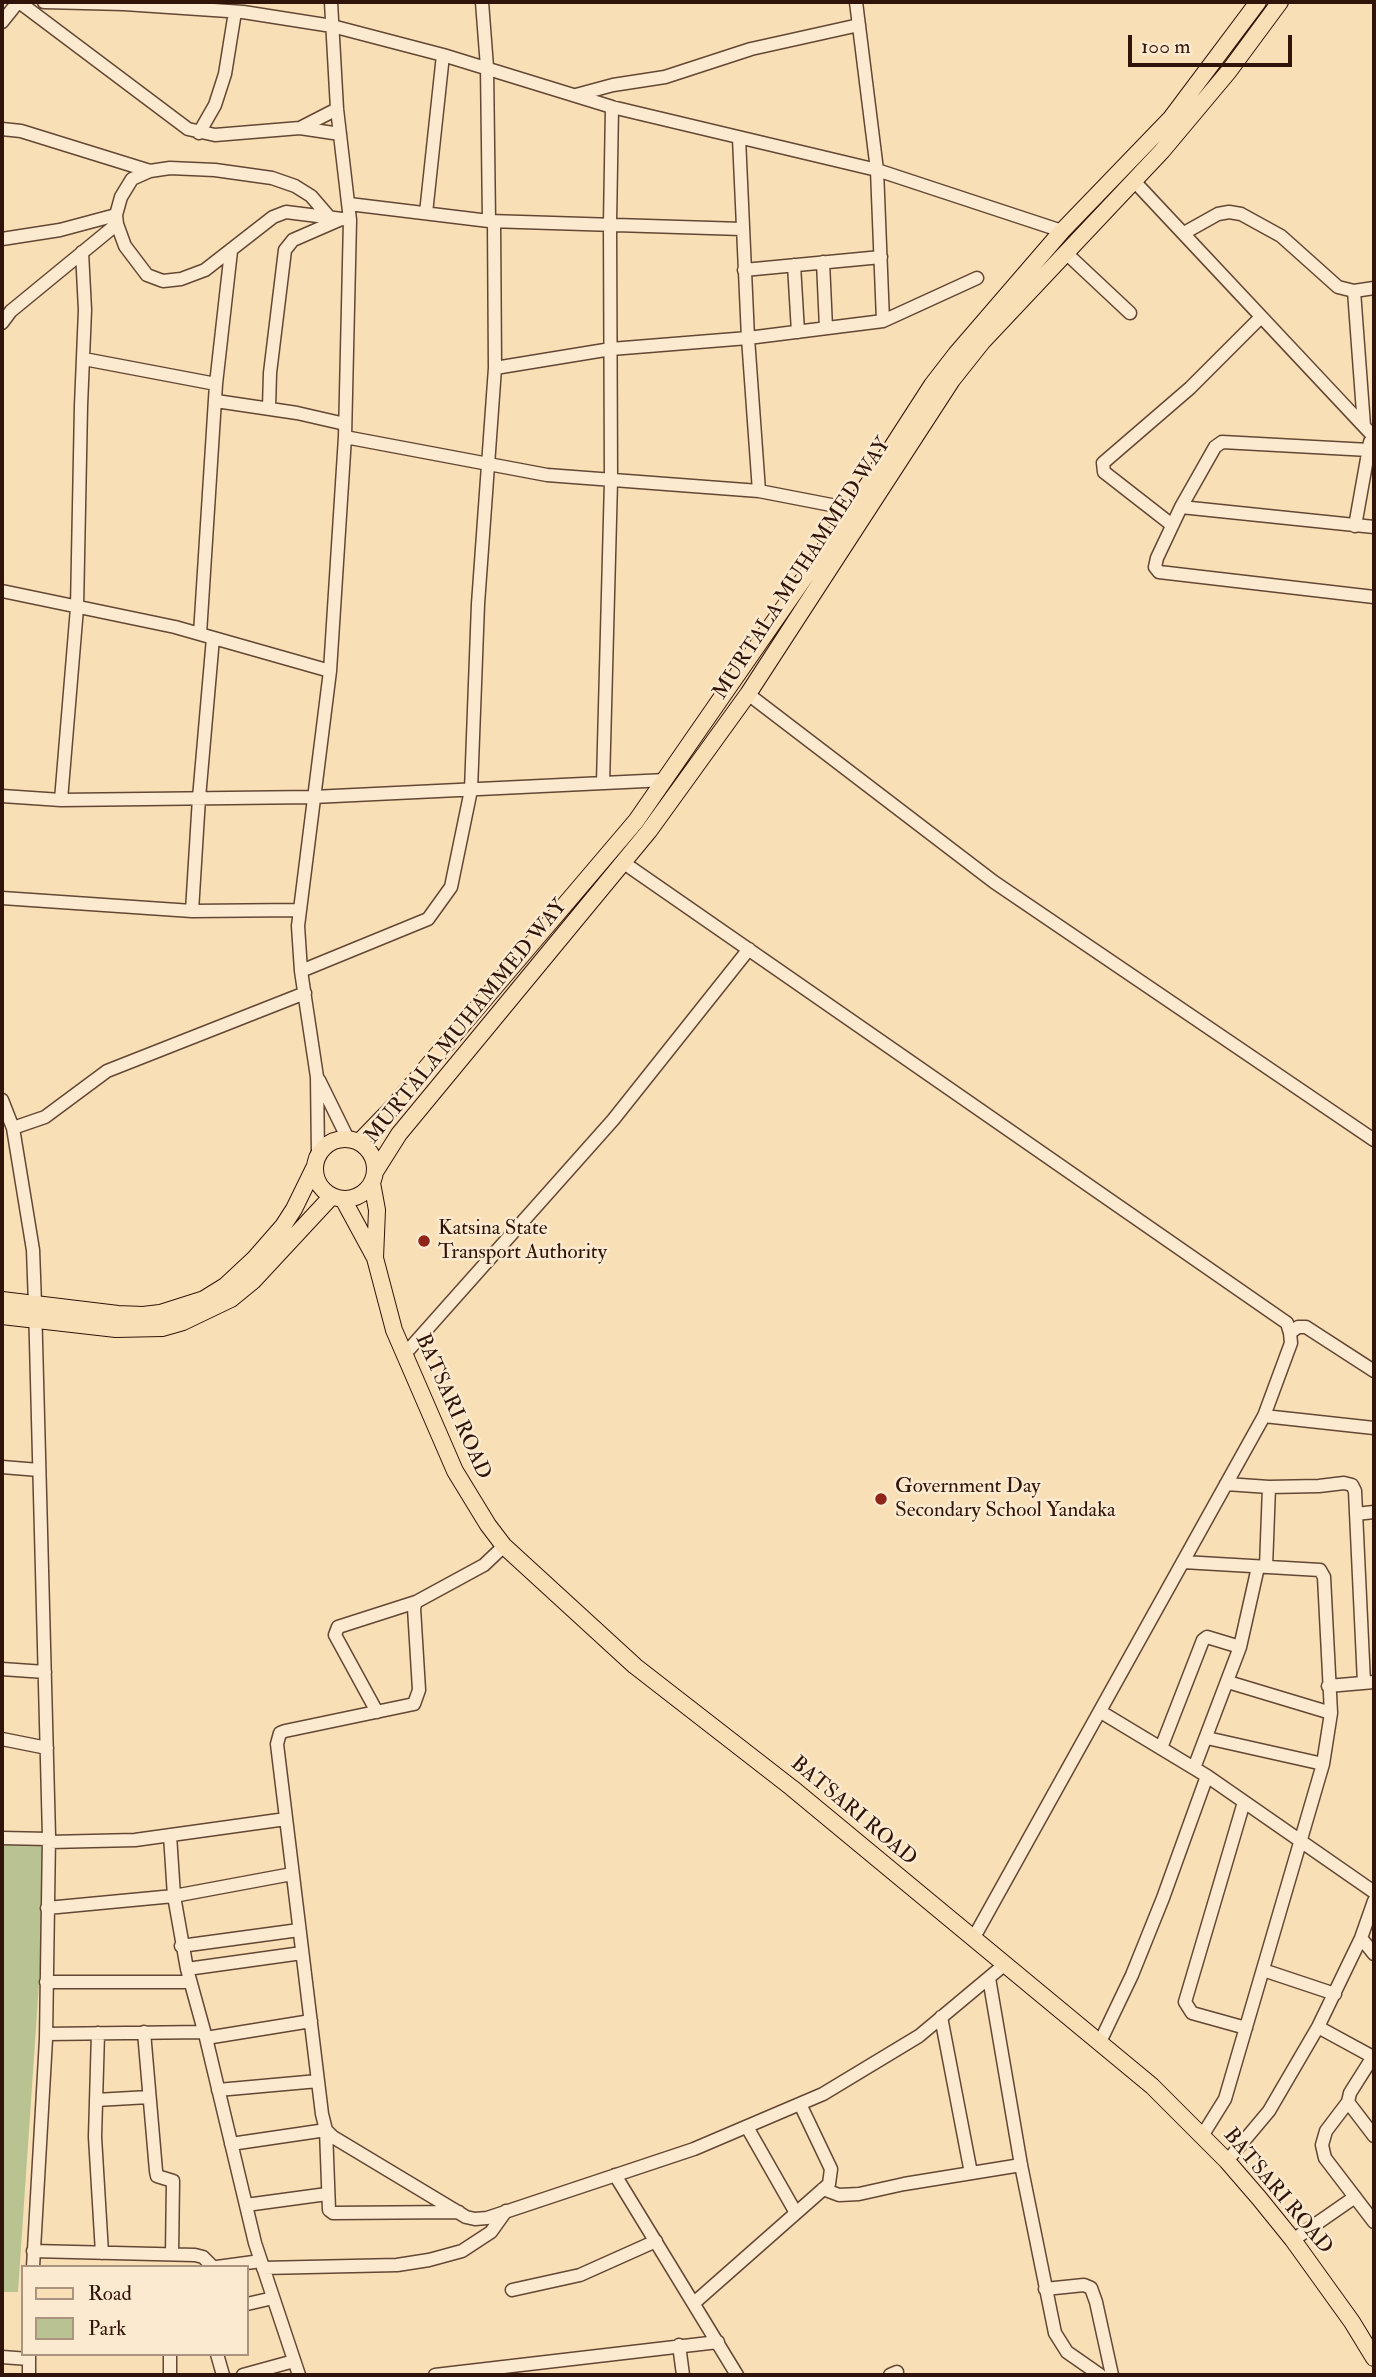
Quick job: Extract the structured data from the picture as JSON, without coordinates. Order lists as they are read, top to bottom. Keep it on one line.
{"streets":{"main road":["MURTALA MUHAMMED WAY","BATSARI ROAD"]},"places":["Katsina State Transport Authority","Government Day Secondary School Yandaka"],"legend":["Road","Park"],"scale_bar":"100 m"}
